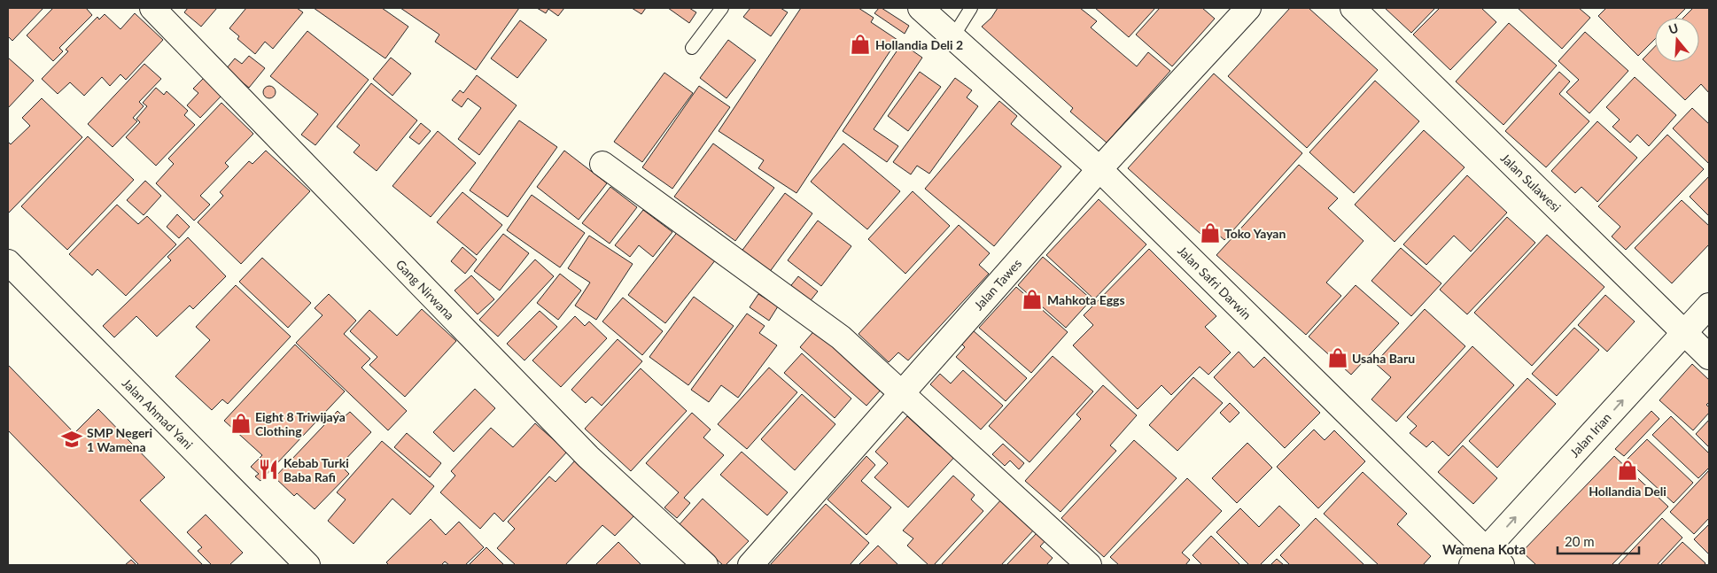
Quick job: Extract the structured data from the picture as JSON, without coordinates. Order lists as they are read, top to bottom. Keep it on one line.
{"streets":{"street":["Jalan Sulawesi","Jalan Safri Darwin","Jalan Tawes","Gang Nirwana","Jalan Ahmad Yani","Jalan Irian"]},"crossings":[["Jalan Sulawesi","Jalan Irian"],["Jalan Safri Darwin","Jalan Tawes"],["Jalan Safri Darwin","Jalan Irian"]],"one_way":["Jalan Irian"],"districts":["Wamena Kota"],"places":{"shop":["Hollandia Deli 2","Toko Yayan","Mahkota Eggs","Usaha Baru","Eight 8 Triwijaya Clothing","Hollandia Deli"],"school or university":["SMP Negeri 1 Wamena"],"restaurant":["Kebab Turki Baba Rafi"]},"scale_bar":"20 m","north":"top"}
